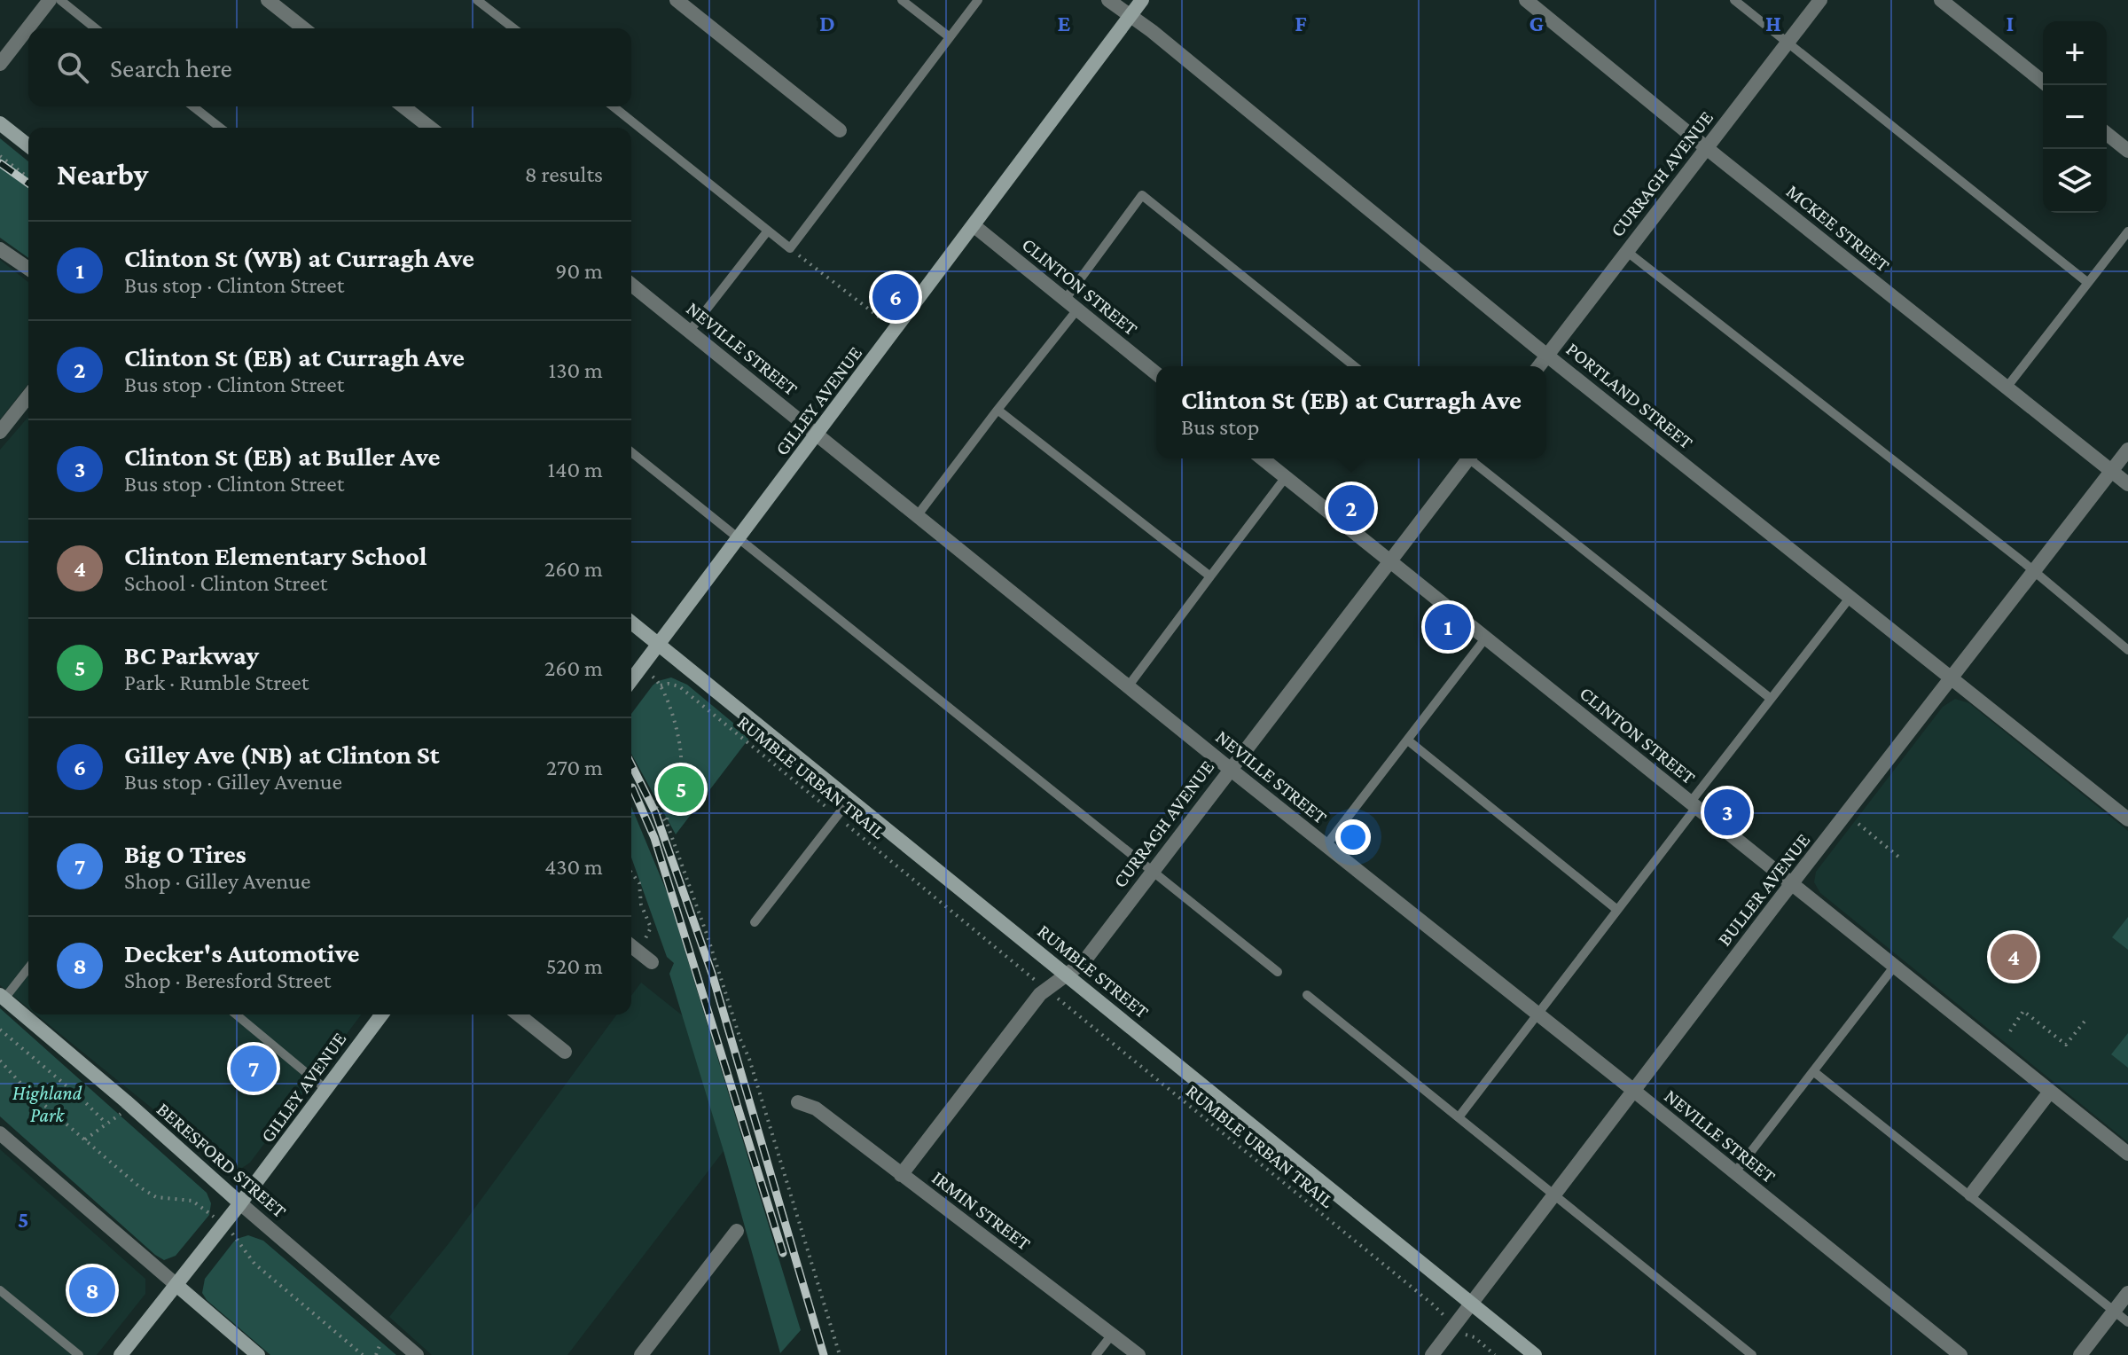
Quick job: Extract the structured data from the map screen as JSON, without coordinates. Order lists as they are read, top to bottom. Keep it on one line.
{"streets":{"street":["CURRAGH AVENUE","MCKEE STREET","CLINTON STREET","NEVILLE STREET","PORTLAND STREET","GILLEY AVENUE","BULLER AVENUE","RUMBLE STREET","BERESFORD STREET","IRMIN STREET"],"path":["RUMBLE URBAN TRAIL"]},"crossings":[["CURRAGH AVENUE","MCKEE STREET"],["CURRAGH AVENUE","CLINTON STREET"],["CURRAGH AVENUE","NEVILLE STREET"],["CURRAGH AVENUE","PORTLAND STREET"],["CURRAGH AVENUE","RUMBLE STREET"],["CURRAGH AVENUE","IRMIN STREET"],["MCKEE STREET","BULLER AVENUE"],["CLINTON STREET","GILLEY AVENUE"],["CLINTON STREET","BULLER AVENUE"],["NEVILLE STREET","GILLEY AVENUE"],["NEVILLE STREET","BULLER AVENUE"],["PORTLAND STREET","GILLEY AVENUE"],["PORTLAND STREET","BULLER AVENUE"],["GILLEY AVENUE","RUMBLE STREET"],["GILLEY AVENUE","BERESFORD STREET"],["BULLER AVENUE","RUMBLE STREET"]],"parks":["Highland Park"],"page":{"map_buttons":["+","−"],"search":"Search here","heading":["Nearby","8 results"],"list":[{"mark":"1","name":"Clinton St (WB) at Curragh Ave","note":"Bus stop · Clinton Street","value":"90 m"},{"mark":"2","name":"Clinton St (EB) at Curragh Ave","note":"Bus stop · Clinton Street","value":"130 m"},{"mark":"3","name":"Clinton St (EB) at Buller Ave","note":"Bus stop · Clinton Street","value":"140 m"},{"mark":"4","name":"Clinton Elementary School","note":"School · Clinton Street","value":"260 m"},{"mark":"5","name":"BC Parkway","note":"Park · Rumble Street","value":"260 m"},{"mark":"6","name":"Gilley Ave (NB) at Clinton St","note":"Bus stop · Gilley Avenue","value":"270 m"},{"mark":"7","name":"Big O Tires","note":"Shop · Gilley Avenue","value":"430 m"},{"mark":"8","name":"Decker's Automotive","note":"Shop · Beresford Street","value":"520 m"}],"pins":["6","2","1","5","3","4","7","8"],"popup":["Clinton St (EB) at Curragh Ave","Bus stop"]},"grid":{"columns":["D","E","F","G","H","I"],"rows":["5"]}}
